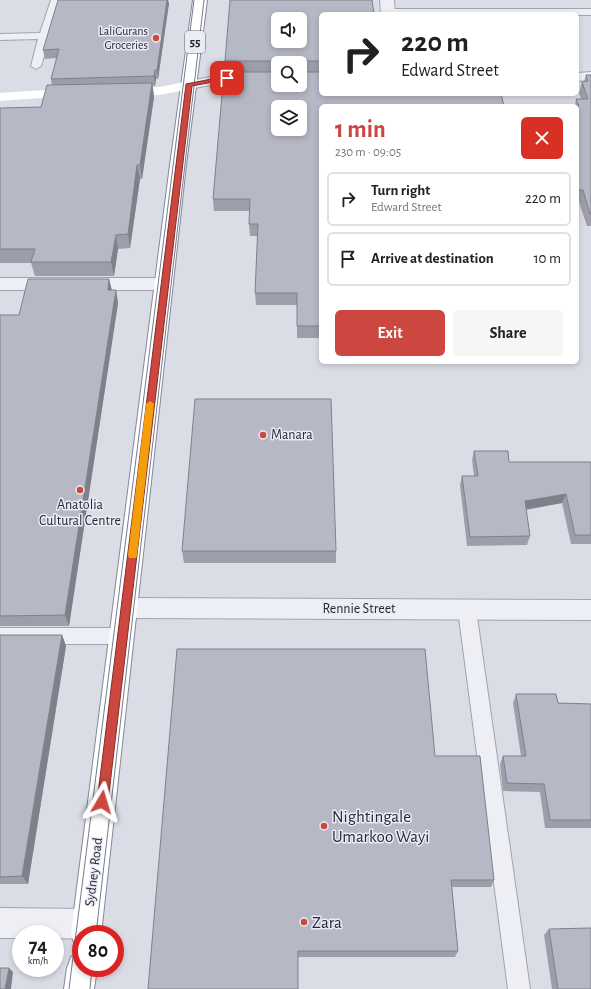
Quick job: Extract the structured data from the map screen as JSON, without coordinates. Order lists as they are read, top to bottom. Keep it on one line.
{"streets":{"main road":["55","Sydney Road"],"street":["Rennie Street"]},"crossings":[["Rennie Street","Sydney Road"]],"places":["LaliGurans Groceries","Manara","Anatolia Cultural Centre","Nightingale Umarkoo Wayi","Zara"],"page":{"turn":["220 m","Edward Street"],"heading":["1 min","230 m · 09:05"],"list":[{"name":"Turn right","note":"Edward Street","value":"220 m"},{"name":"Arrive at destination","value":"10 m"}],"buttons":["Exit","Share"],"speed":"74 km/h","limit":"80"}}
